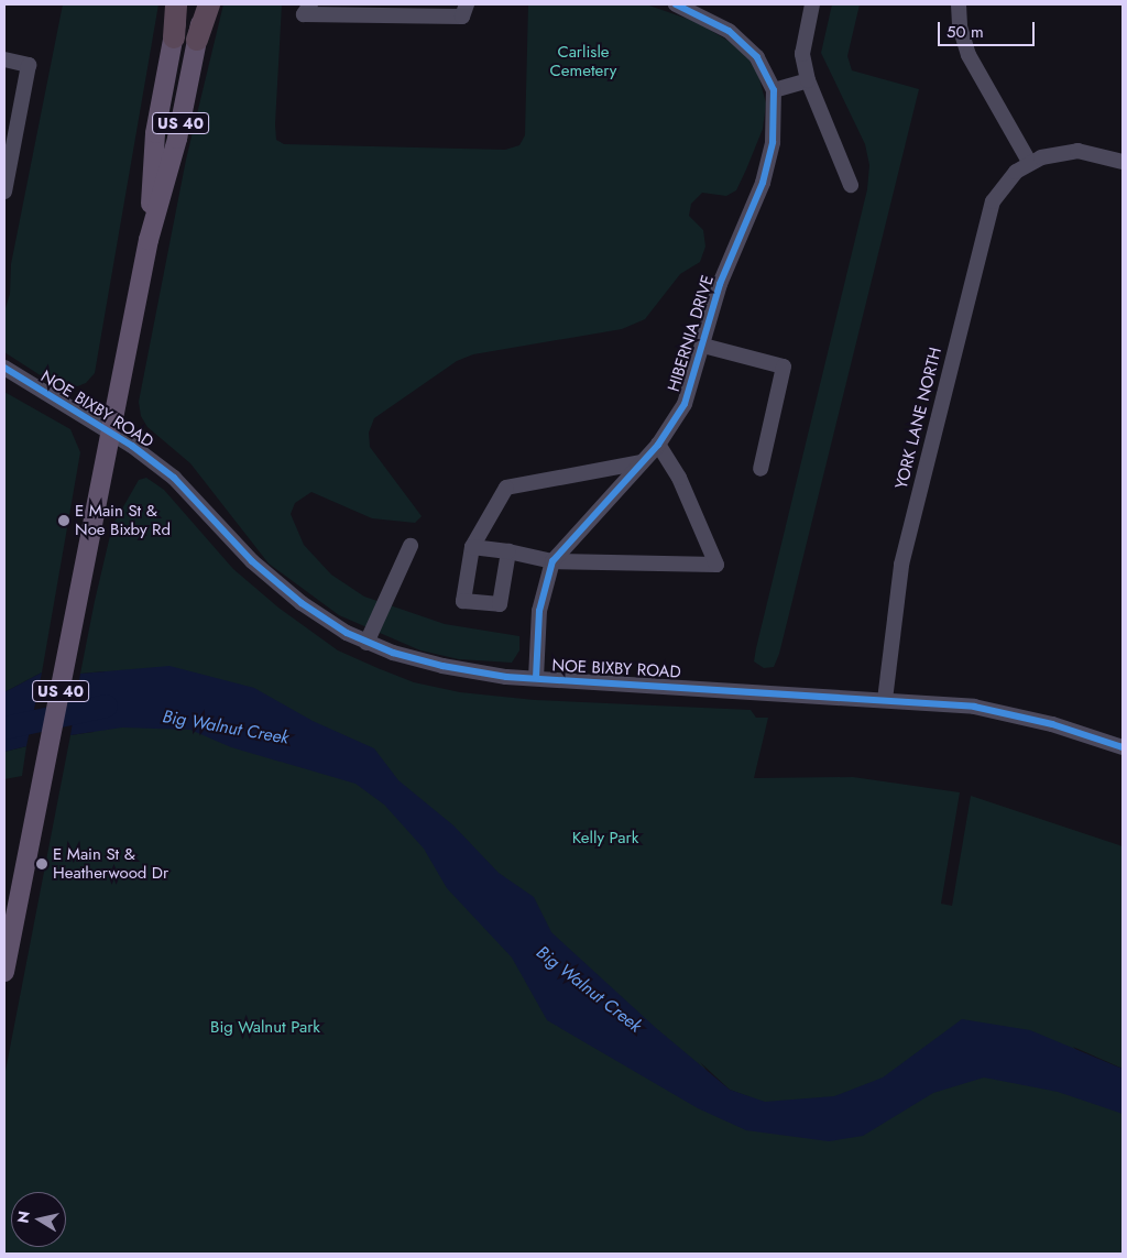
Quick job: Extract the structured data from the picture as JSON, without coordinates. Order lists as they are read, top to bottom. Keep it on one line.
{"streets":{"main road":["US 40"],"street":["HIBERNIA DRIVE","NOE BIXBY ROAD","YORK LANE NORTH"]},"crossings":[["US 40","NOE BIXBY ROAD"],["HIBERNIA DRIVE","NOE BIXBY ROAD"],["NOE BIXBY ROAD","YORK LANE NORTH"]],"water":["Big Walnut Creek"],"parks":["Carlisle Cemetery","Kelly Park","Big Walnut Park"],"places":["E Main St & Noe Bixby Rd","E Main St & Heatherwood Dr"],"scale_bar":"50 m","north":"left"}
